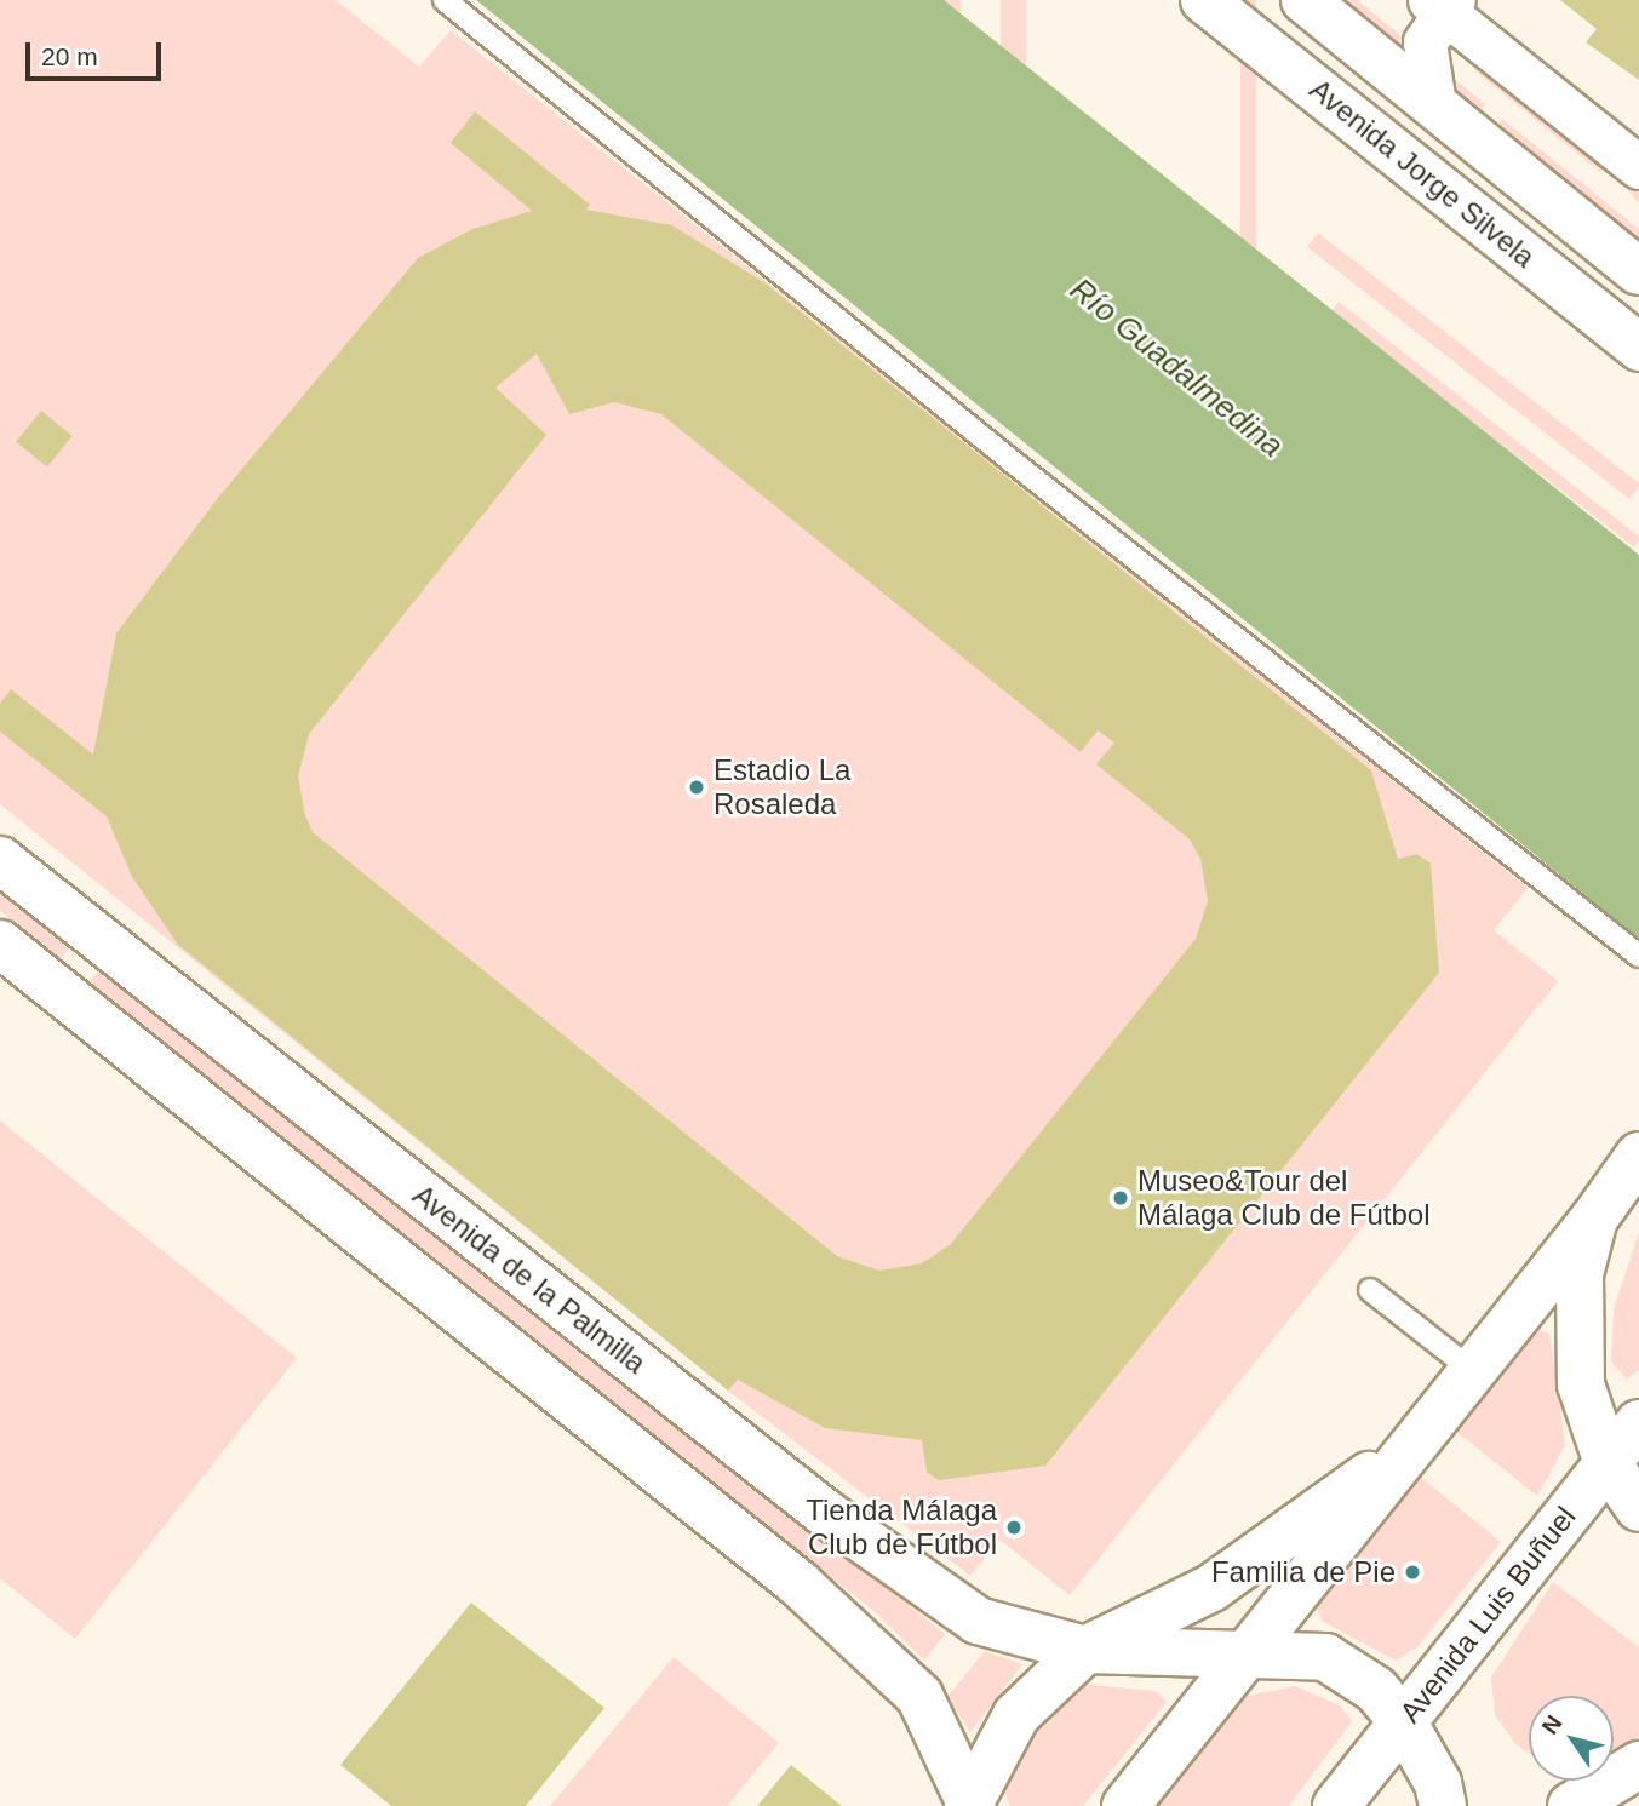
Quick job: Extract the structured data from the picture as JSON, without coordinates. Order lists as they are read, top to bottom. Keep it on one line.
{"streets":{"main road":["Avenida Jorge Silvela","Avenida de la Palmilla","Avenida Luis Buñuel"]},"crossings":[["Avenida de la Palmilla","Avenida Luis Buñuel"]],"water":["Río Guadalmedina"],"places":["Estadio La Rosaleda","Museo&Tour del Málaga Club de Fútbol","Tienda Málaga Club de Fútbol","Familia de Pie"],"scale_bar":"20 m","north":"top left"}
